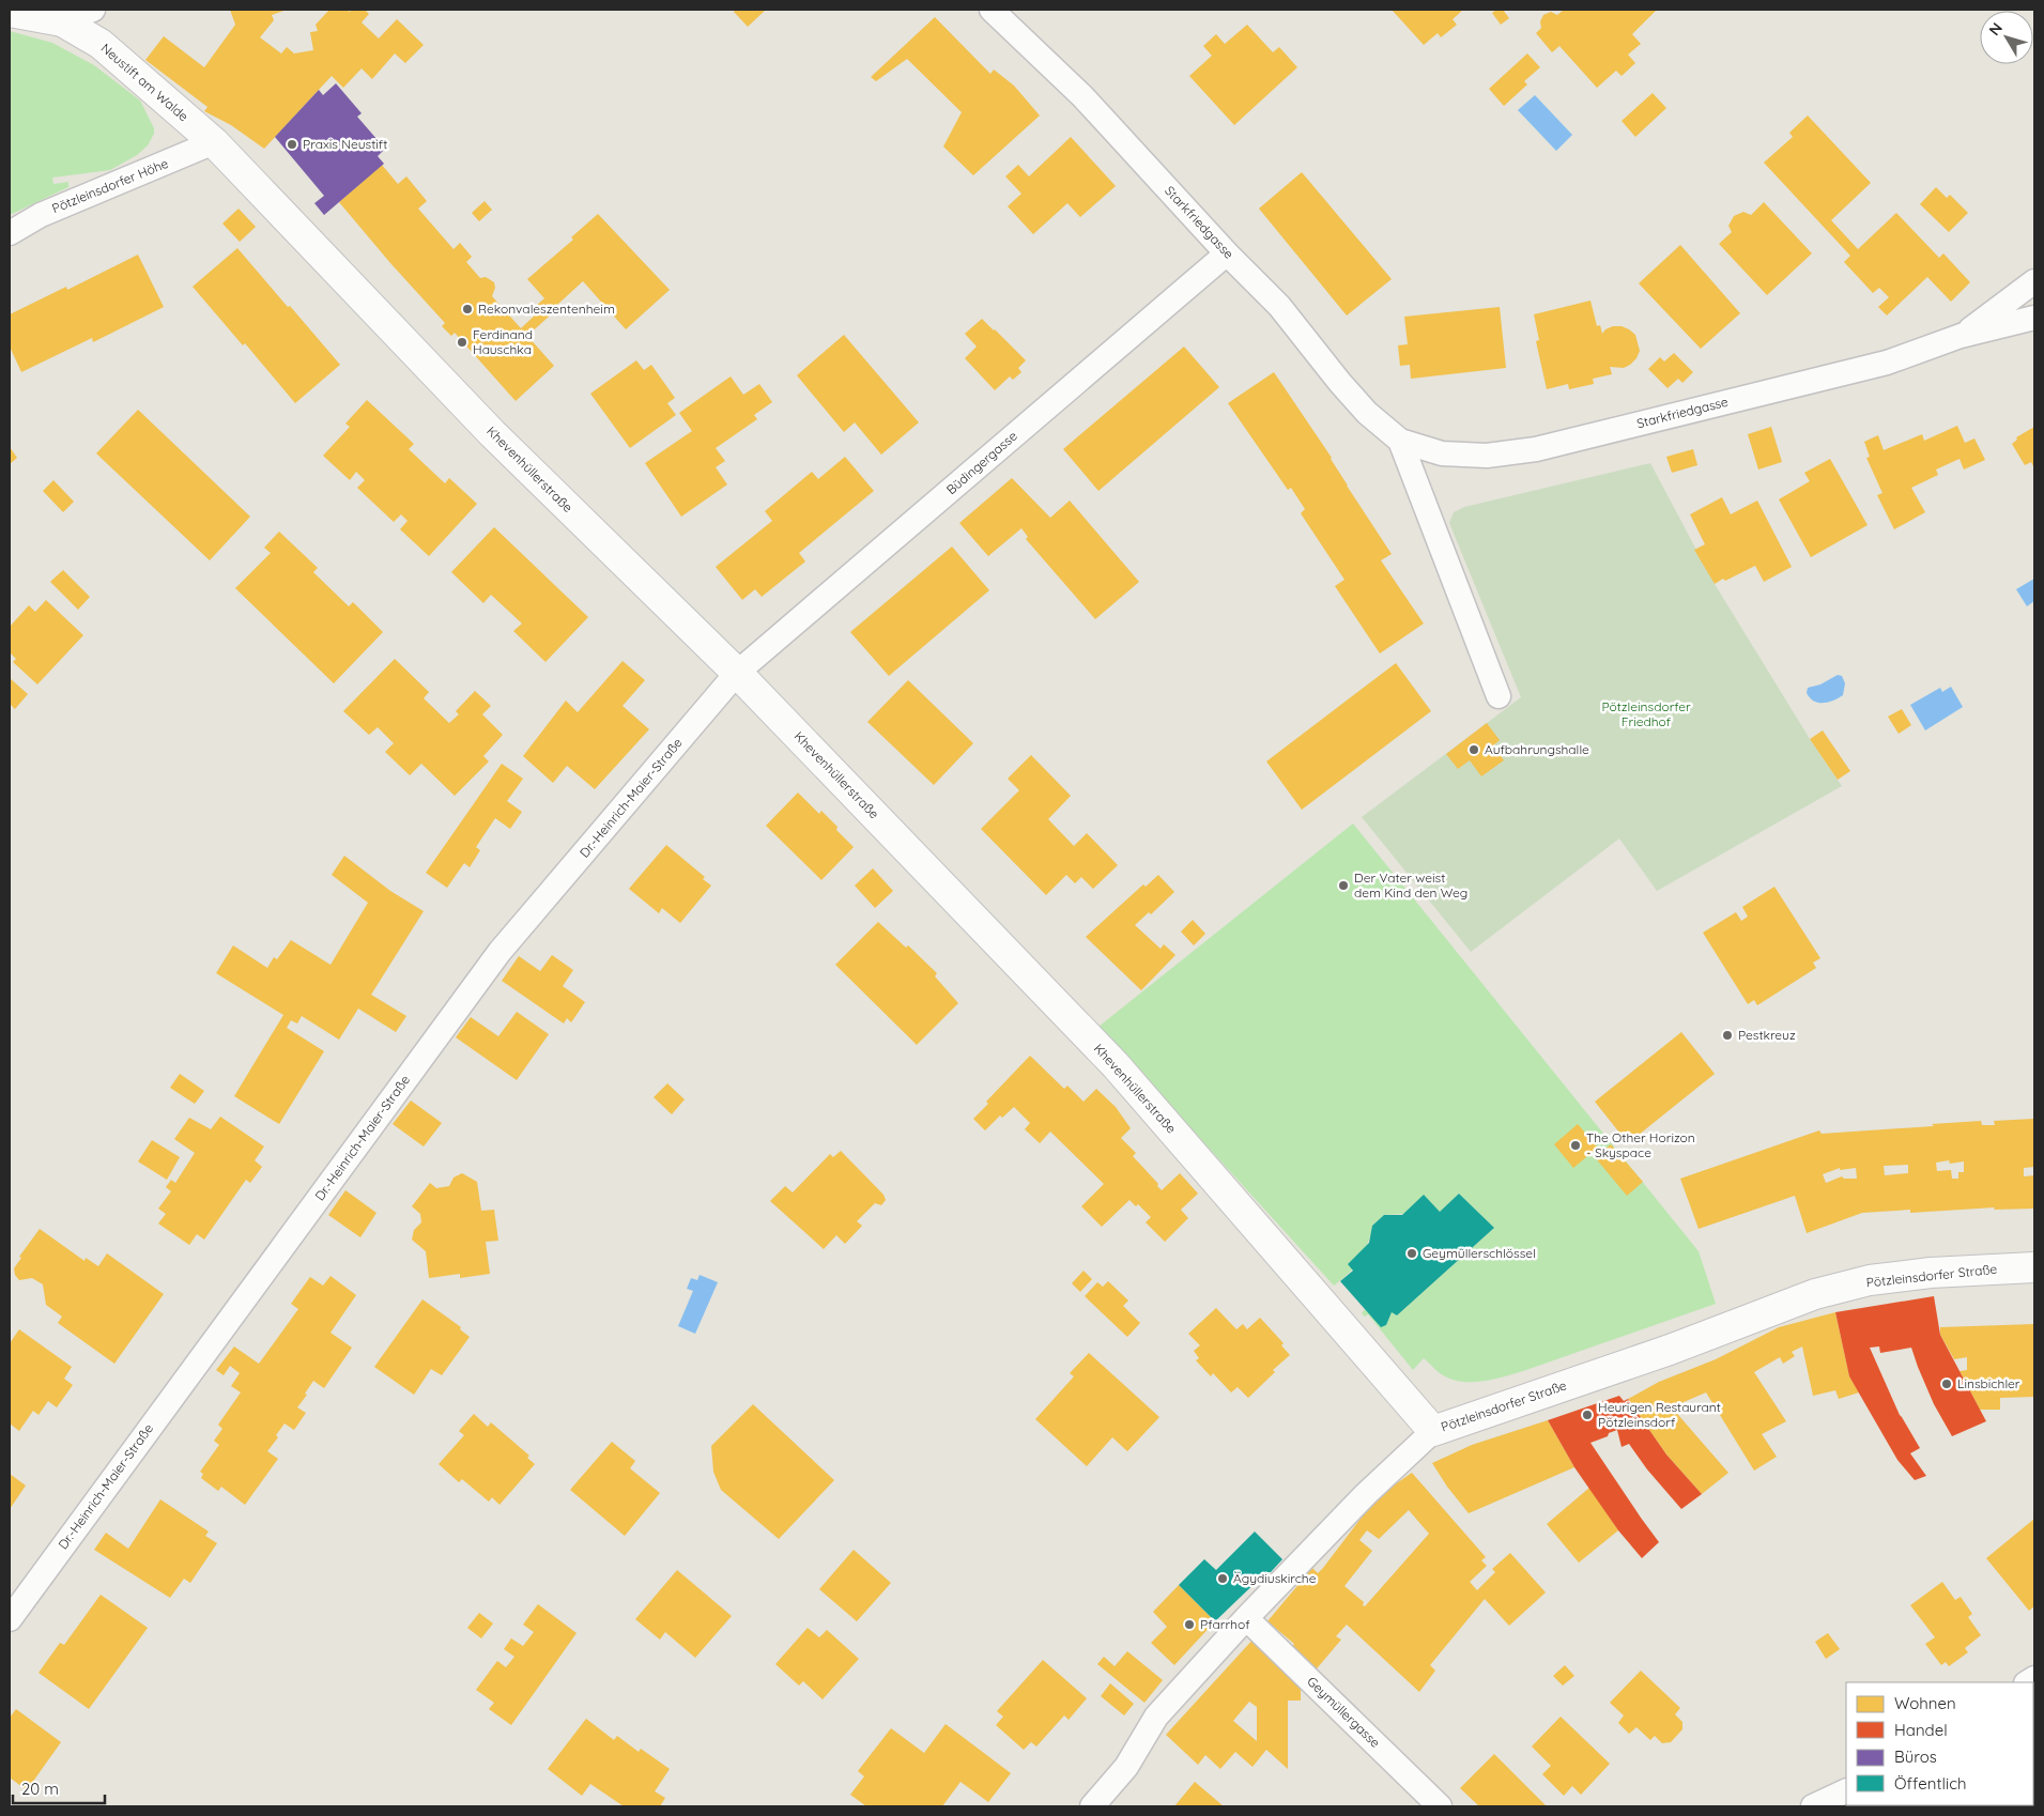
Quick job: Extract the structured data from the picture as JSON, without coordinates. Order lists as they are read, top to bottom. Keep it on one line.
{"streets":{"street":["Neustift am Walde","Pötzleinsdorfer Höhe","Starkfriedgasse","Büdingergasse","Khevenhüllerstraße","Dr.-Heinrich-Maier-Straße","Pötzleinsdorfer Straße","Geymüllergasse"]},"crossings":[["Neustift am Walde","Pötzleinsdorfer Höhe"],["Neustift am Walde","Khevenhüllerstraße"],["Pötzleinsdorfer Höhe","Khevenhüllerstraße"],["Starkfriedgasse","Büdingergasse"],["Büdingergasse","Khevenhüllerstraße"],["Büdingergasse","Dr.-Heinrich-Maier-Straße"],["Khevenhüllerstraße","Dr.-Heinrich-Maier-Straße"],["Khevenhüllerstraße","Pötzleinsdorfer Straße"],["Pötzleinsdorfer Straße","Geymüllergasse"]],"parks":["Pötzleinsdorfer Friedhof"],"places":["Praxis Neustift","Rekonvaleszentenheim","Ferdinand Hauschka","Aufbahrungshalle","Der Vater weist dem Kind den Weg","Pestkreuz","The Other Horizon - Skyspace","Geymüllerschlössel","Linsbichler","Heurigen Restaurant Pötzleinsdorf","Ägydiuskirche","Pfarrhof"],"legend":["Wohnen","Handel","Büros","Öffentlich"],"scale_bar":"20 m","north":"top left"}
